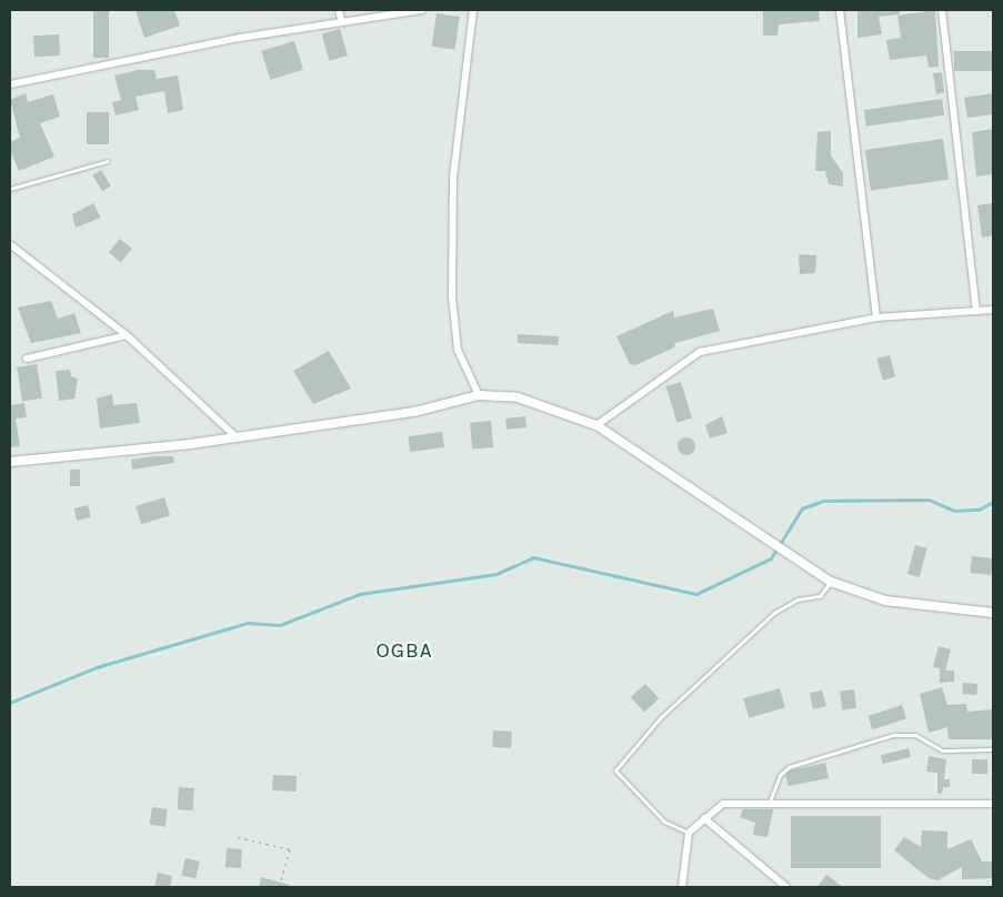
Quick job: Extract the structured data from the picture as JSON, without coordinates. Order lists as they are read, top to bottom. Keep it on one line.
{"districts":["OGBA"]}
